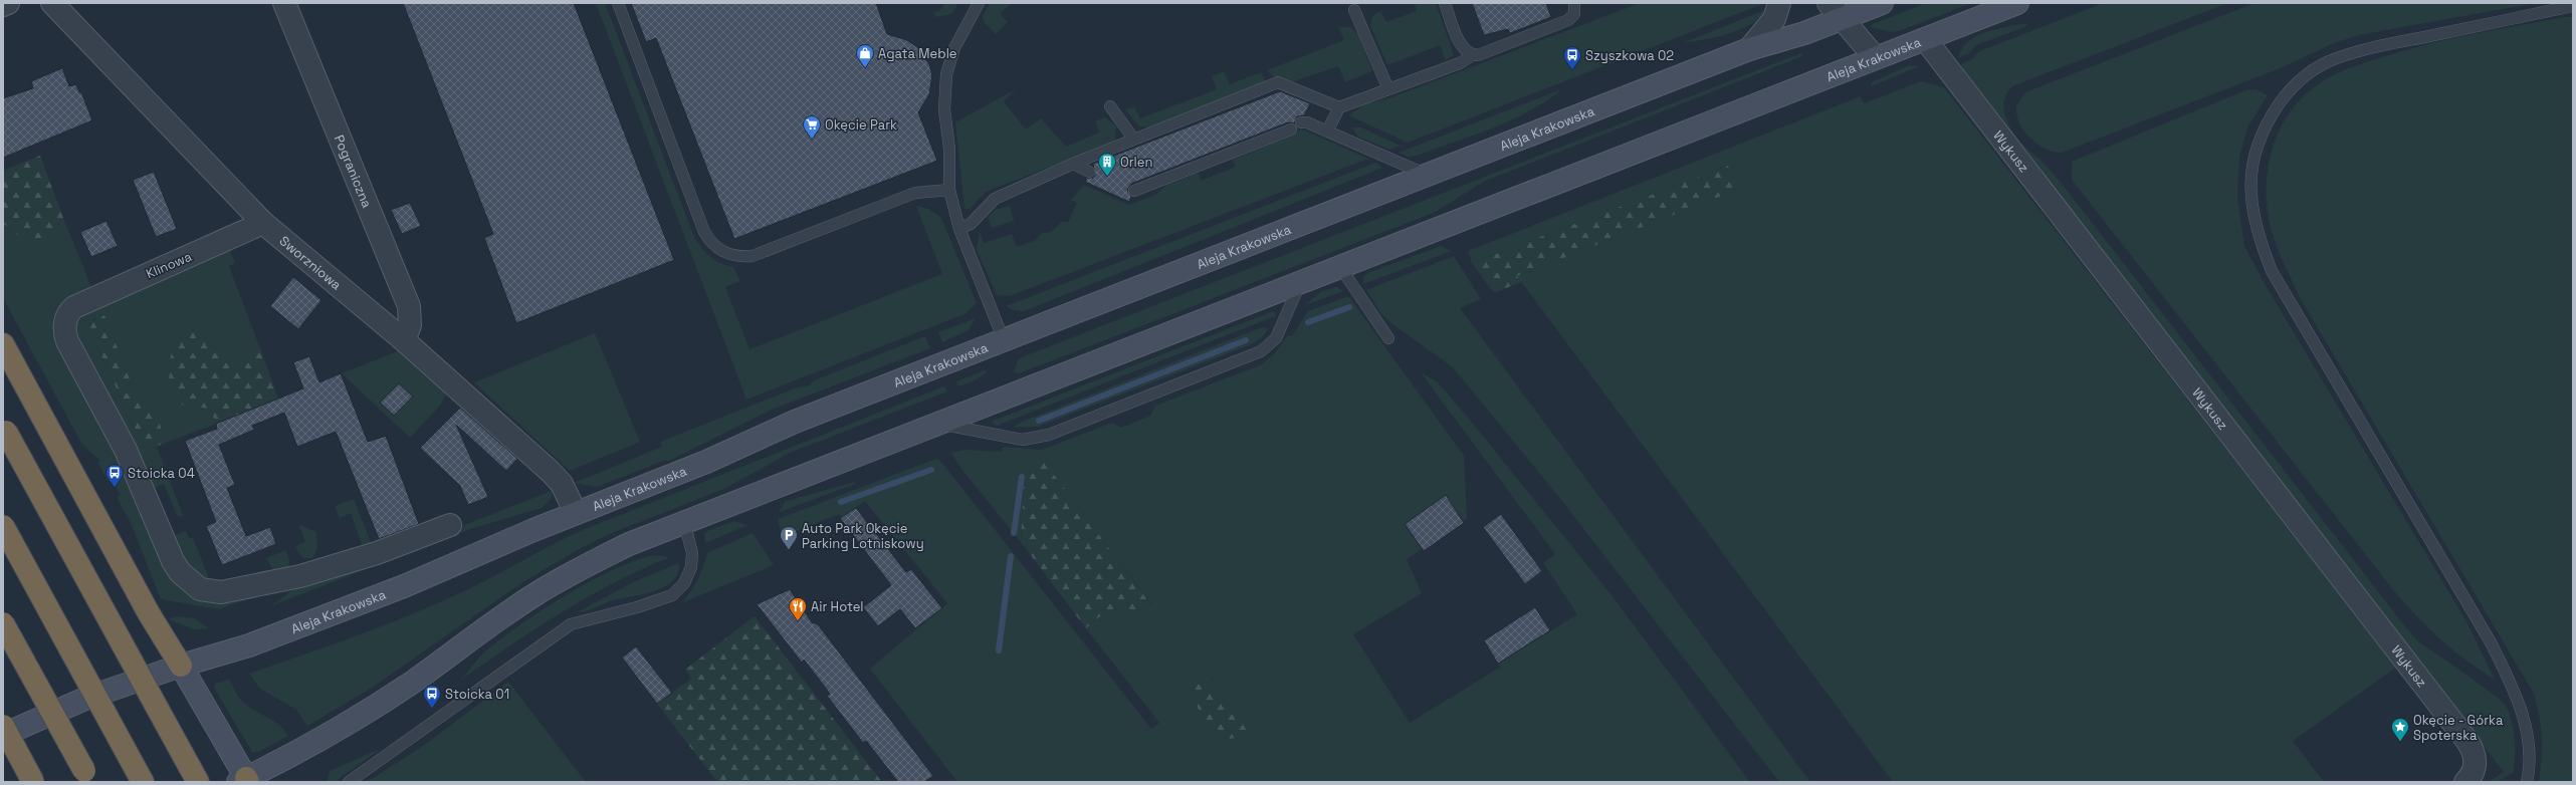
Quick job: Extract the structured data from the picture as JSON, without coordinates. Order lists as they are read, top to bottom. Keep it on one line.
{"streets":{"main road":["Aleja Krakowska"],"street":["Wykusz","Pograniczna","Sworzniowa","Klinowa"]},"crossings":[["Aleja Krakowska","Wykusz"],["Aleja Krakowska","Sworzniowa"],["Pograniczna","Sworzniowa"],["Sworzniowa","Klinowa"]],"places":{"shop":["Agata Meble"],"bus stop":["Szyszkowa 02","Stoicka 04","Stoicka 01"],"supermarket":["Okęcie Park"],"building":["Orlen"],"parking":["Auto Park Okęcie Parking Lotniskowy"],"restaurant":["Air Hotel"],"place":["Okęcie - Górka Spoterska"]}}
